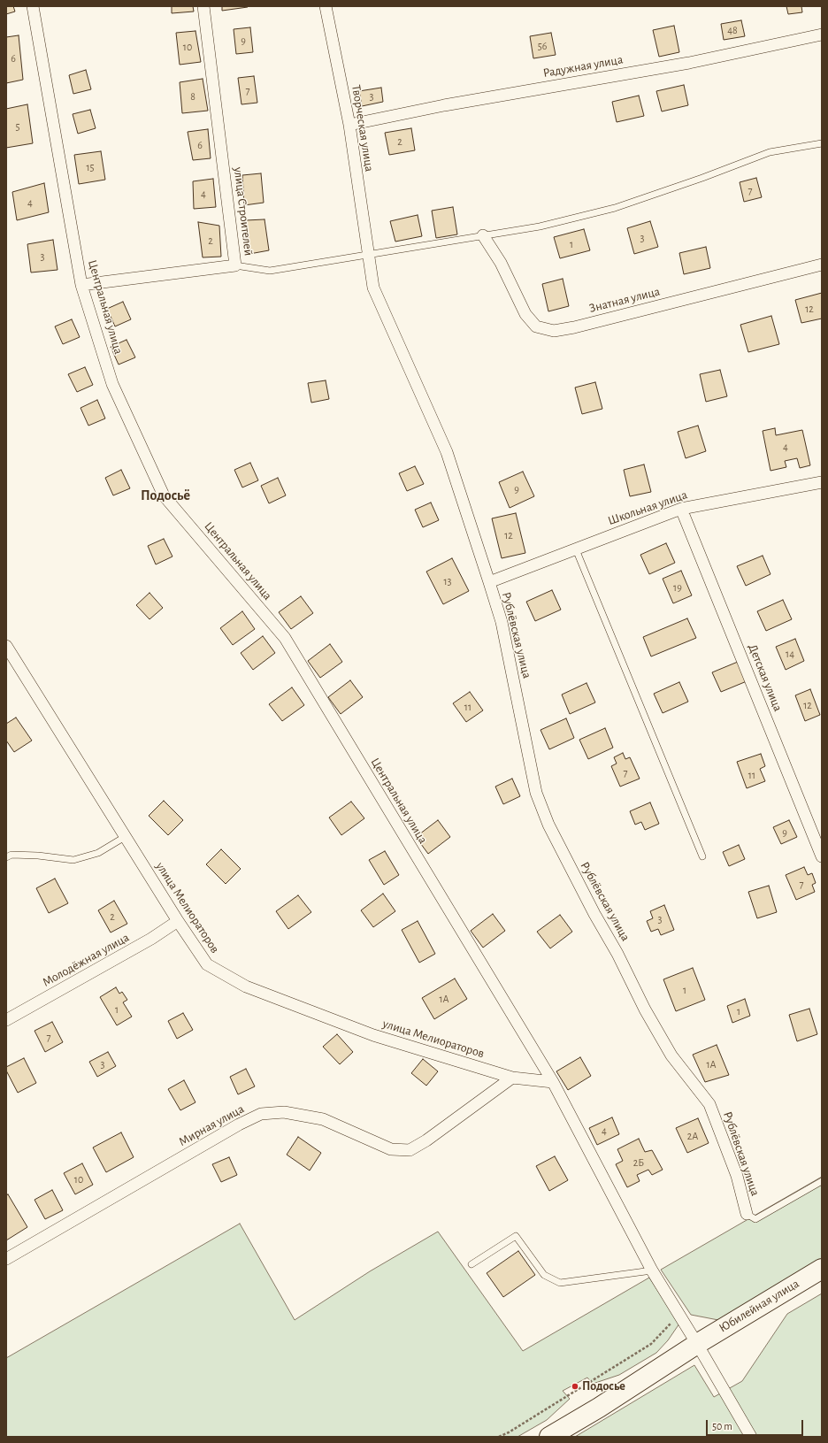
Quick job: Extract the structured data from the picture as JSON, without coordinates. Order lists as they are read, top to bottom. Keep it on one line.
{"streets":{"highway":["Юбилейная улица"],"street":["Радужная улица","Творческая улица","улица Строителей","Знатная улица","Центральная улица","Школьная улица","Рублёвская улица","Детская улица","улица Мелиораторов","Молодёжная улица","Мирная улица"]},"crossings":[["Радужная улица","Творческая улица"],["Творческая улица","Школьная улица"],["Творческая улица","Рублёвская улица"],["улица Строителей","Центральная улица"],["Центральная улица","улица Мелиораторов"],["Центральная улица","Юбилейная улица"],["Школьная улица","Рублёвская улица"],["Школьная улица","Детская улица"],["улица Мелиораторов","Молодёжная улица"],["улица Мелиораторов","Мирная улица"]],"districts":["Подосьё"],"places":["Подосье"],"house_numbers":["48","9","56","10","6","7","8","3","5","2","6","15","7","4","4","3","2","1","3","12","4","9","12","13","19","14","12","11","7","11","9","7","2","3","1","1А","1","1","7","3","1А","4","2А","2Б","10"],"scale_bar":"50 m"}
